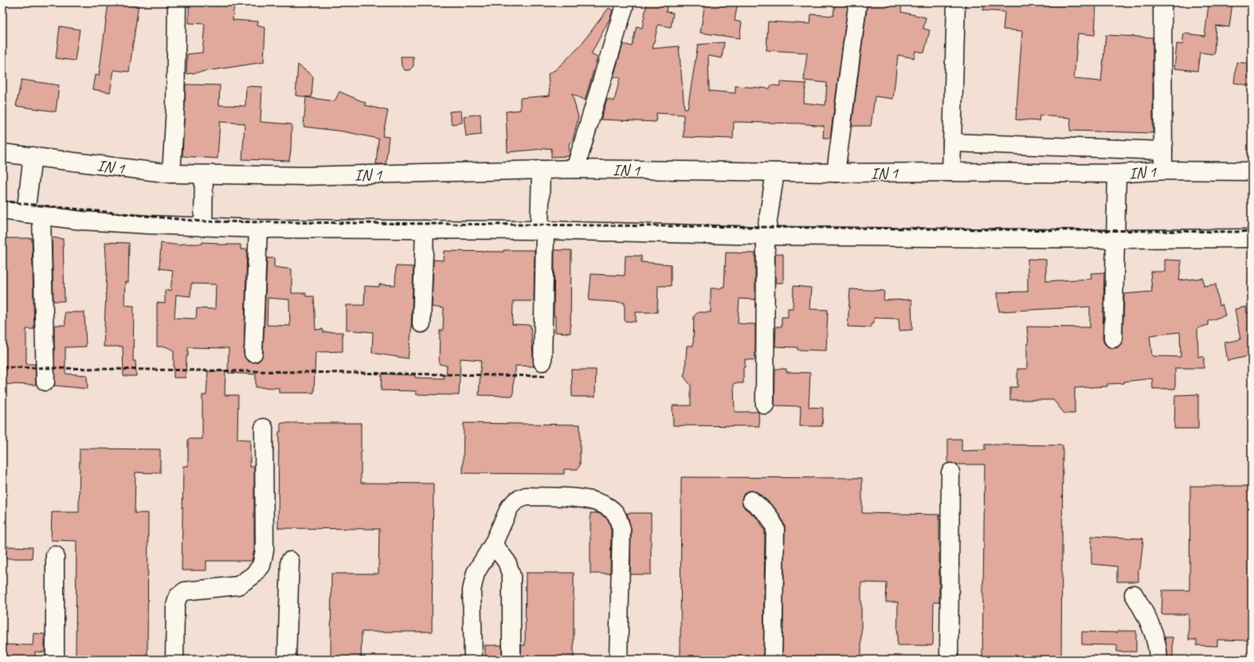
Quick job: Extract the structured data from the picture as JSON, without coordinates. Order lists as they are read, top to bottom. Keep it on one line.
{"streets":{"street":["IN 1"]}}
